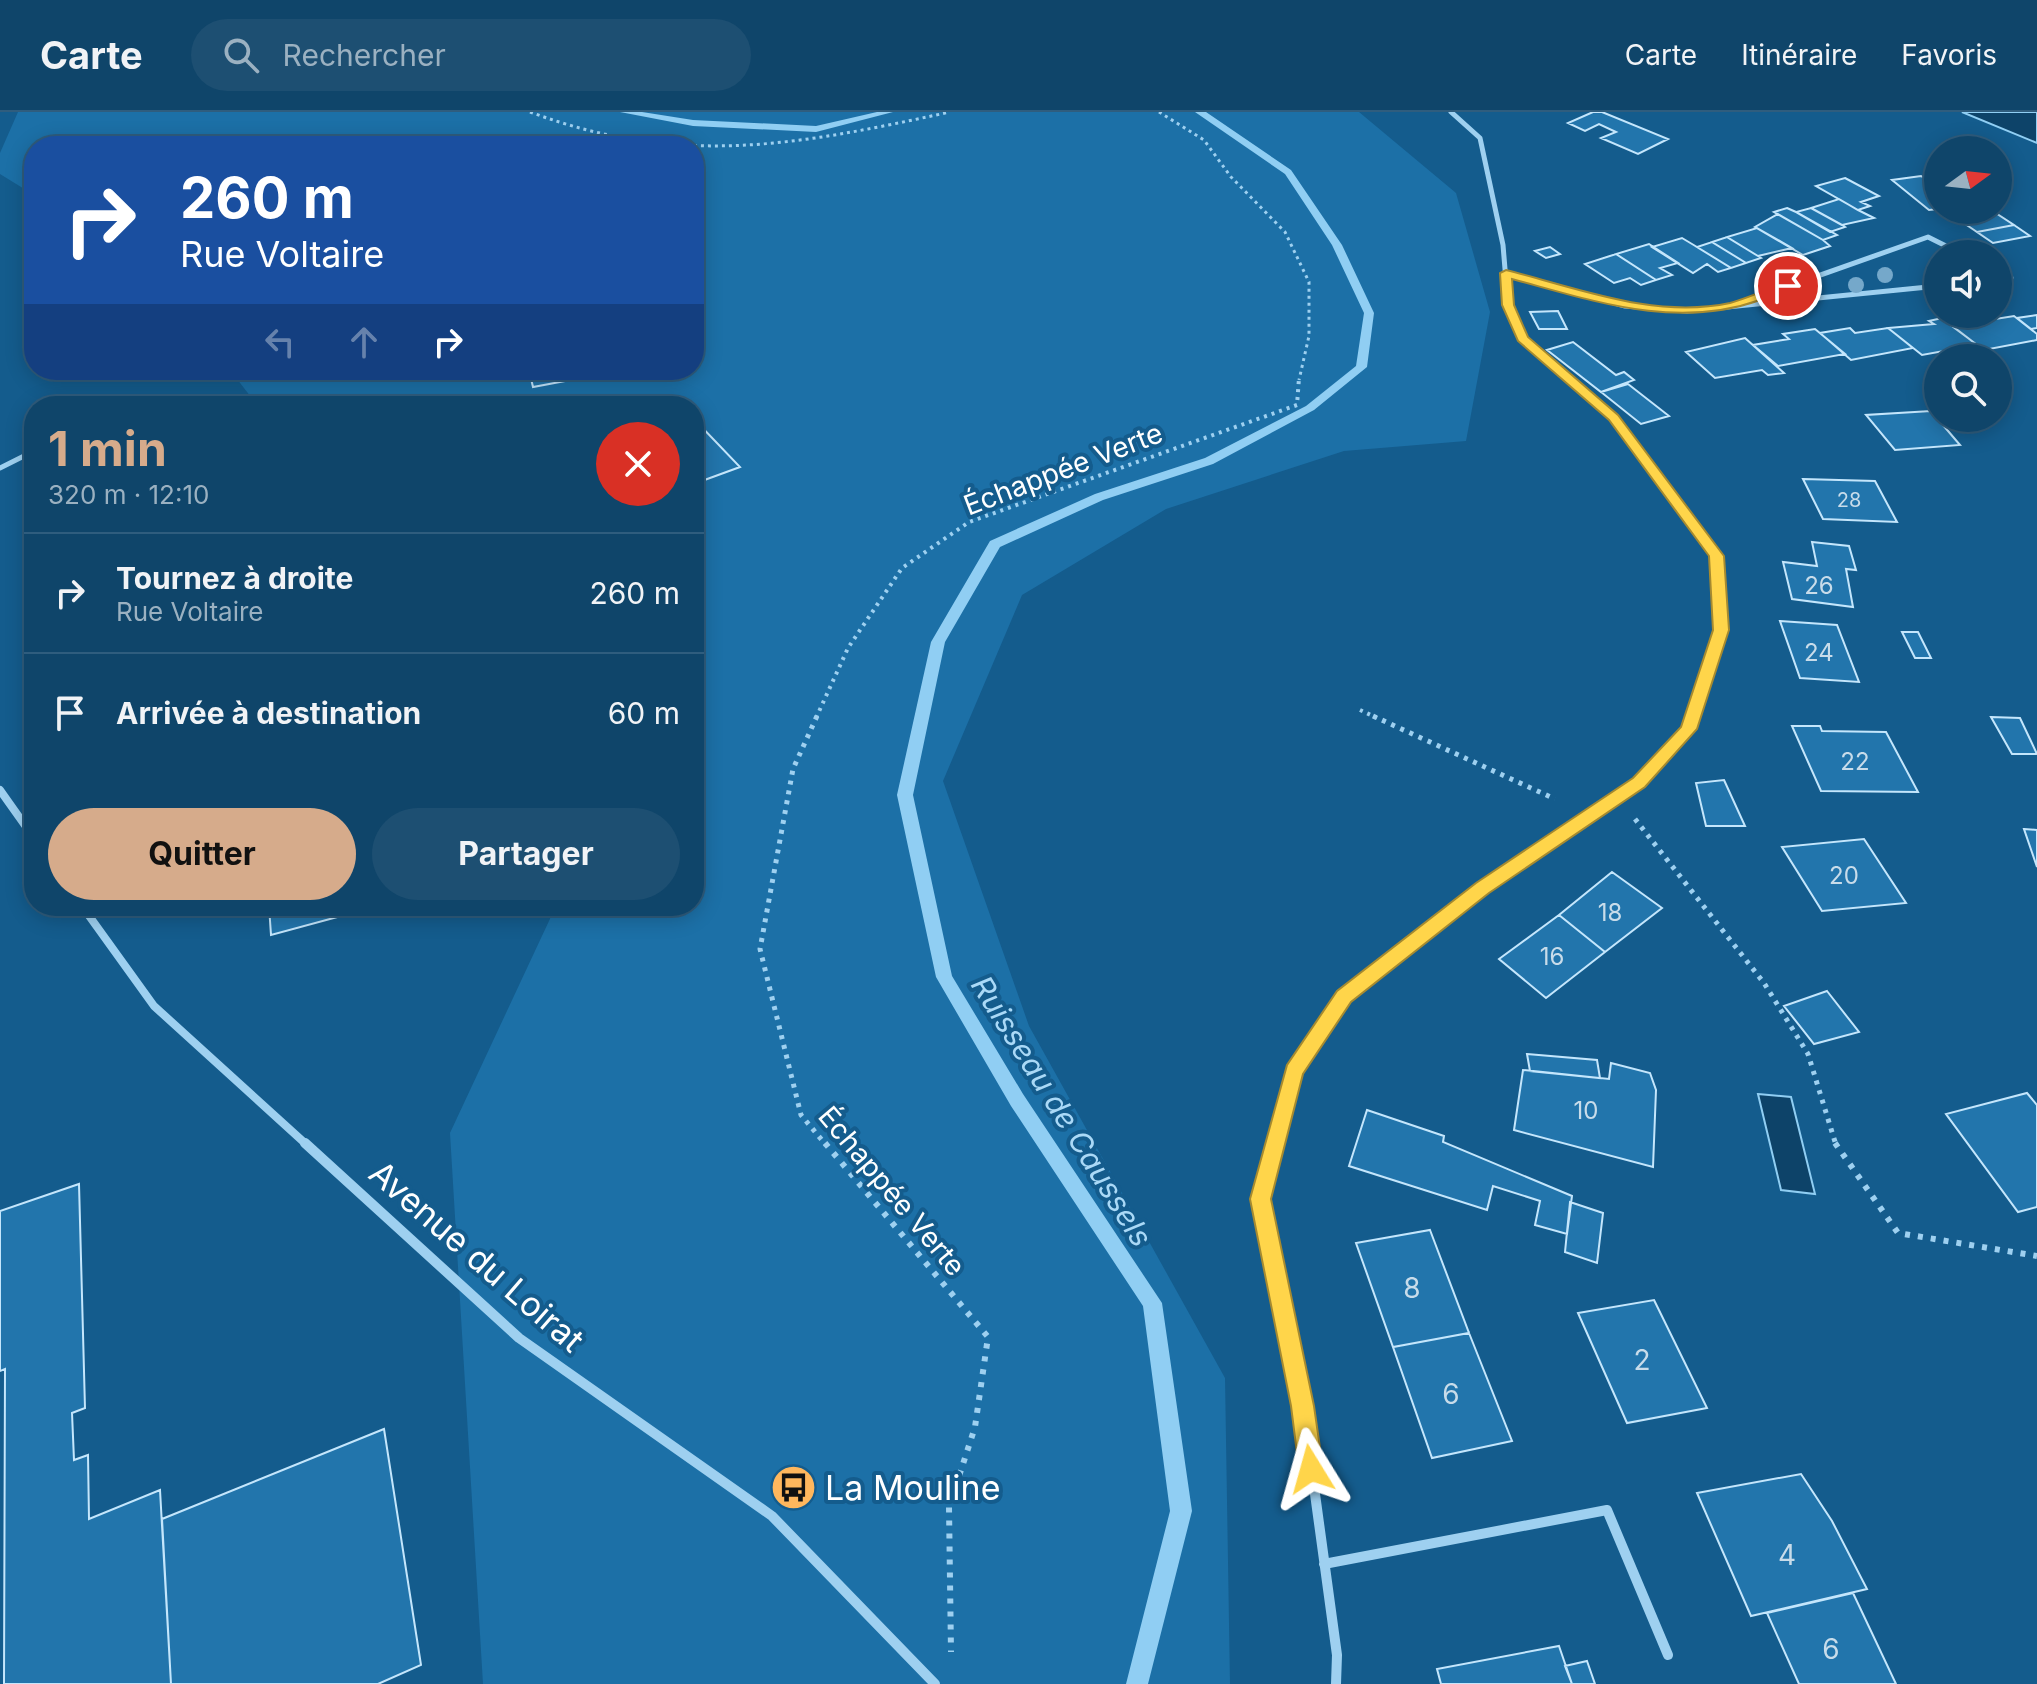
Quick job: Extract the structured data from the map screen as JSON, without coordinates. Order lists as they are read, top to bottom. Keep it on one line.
{"streets":{"street":["Avenue du Loirat"],"path":["Échappée Verte"]},"water":["Ruisseau de Caussels"],"places":{"bus stop":["La Mouline"]},"house_numbers":["28","26","24","22","20","18","16","10","8","2","6","4","6"],"north":"right","page":{"header":"Carte","search":"Rechercher","nav":["Carte","Itinéraire","Favoris"],"turn":["260 m","Rue Voltaire"],"heading":["1 min","320 m · 12:10"],"list":[{"name":"Tournez à droite","note":"Rue Voltaire","value":"260 m"},{"name":"Arrivée à destination","value":"60 m"}],"buttons":["Quitter","Partager"]}}
